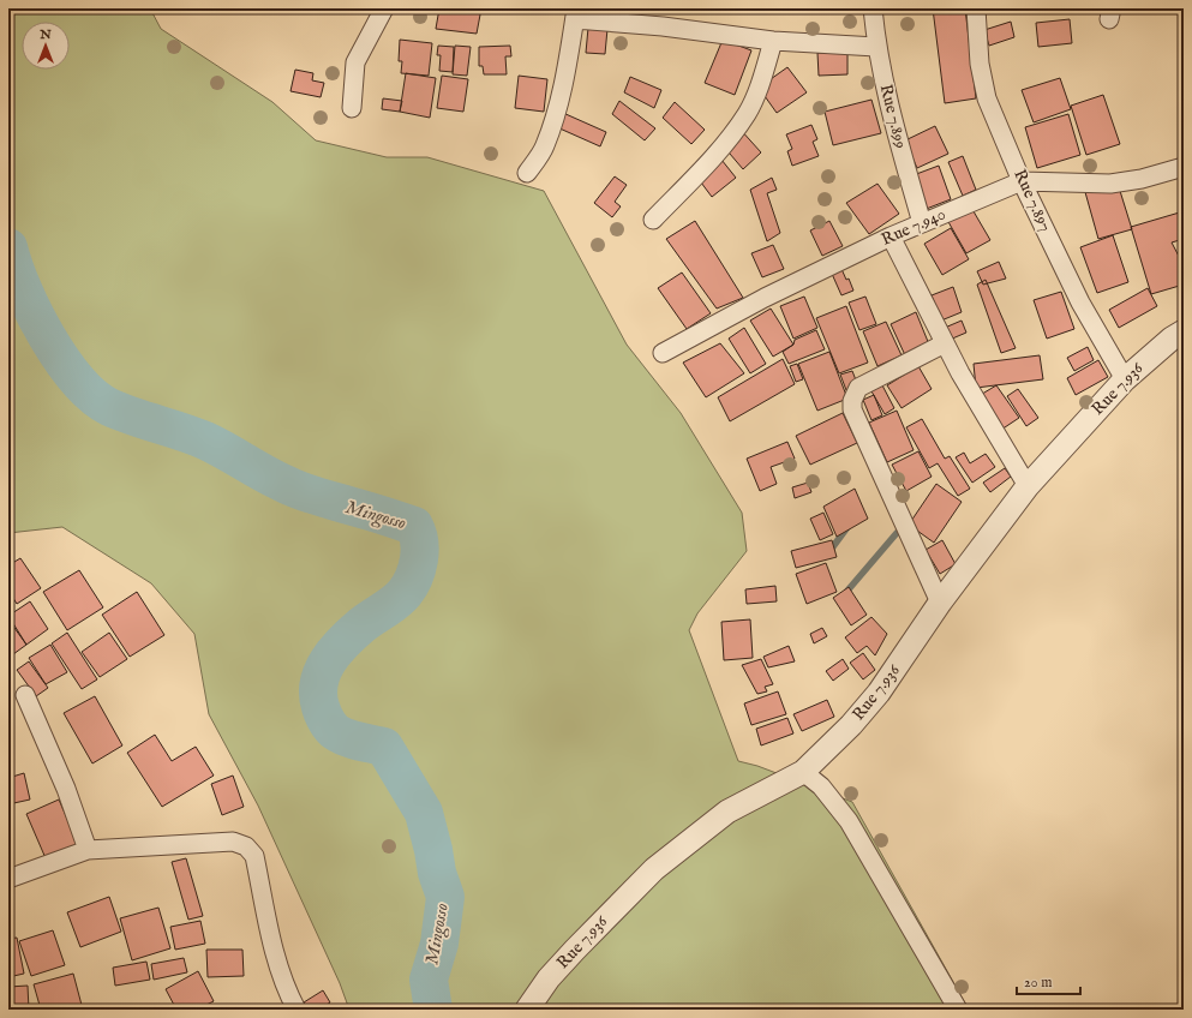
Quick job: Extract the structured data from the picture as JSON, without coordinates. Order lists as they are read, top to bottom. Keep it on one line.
{"streets":{"street":["Rue 7.899","Rue 7.897","Rue 7.940","Rue 7.936"]},"crossings":[["Rue 7.899","Rue 7.940"],["Rue 7.897","Rue 7.940"],["Rue 7.897","Rue 7.936"]],"water":["Mingosso"],"scale_bar":"20 m","north":"top"}
